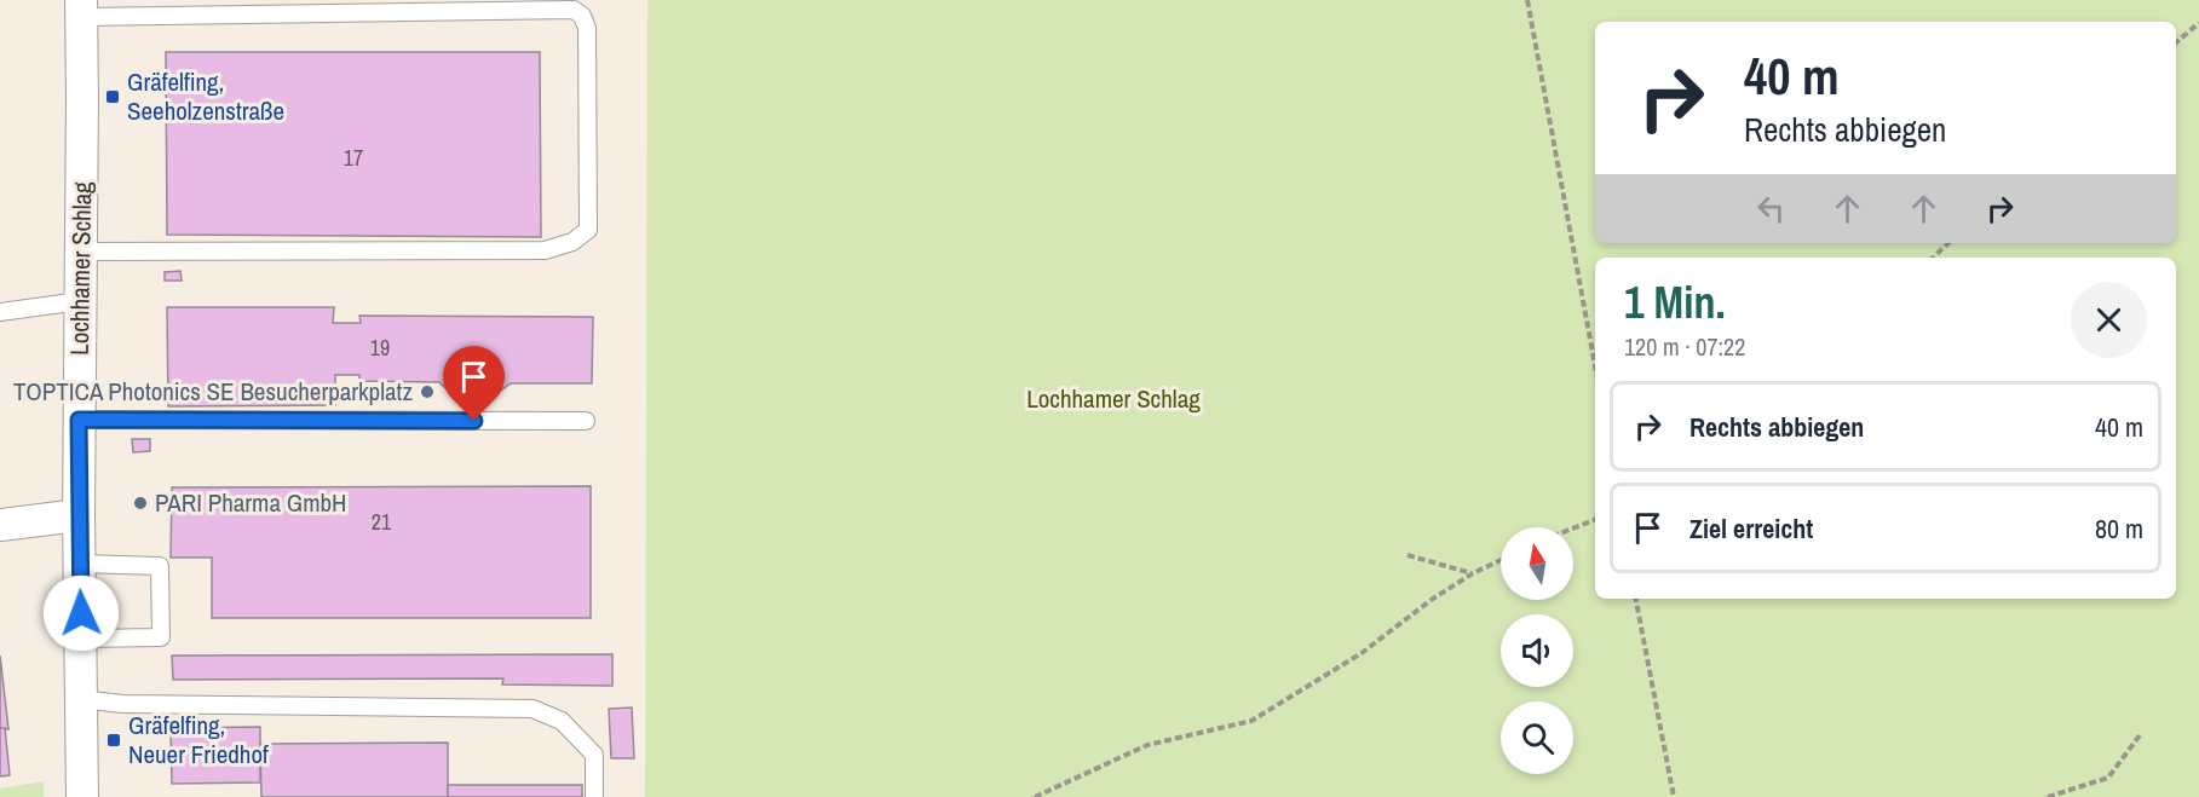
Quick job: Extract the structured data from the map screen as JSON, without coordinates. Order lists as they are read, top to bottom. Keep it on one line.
{"streets":{"street":["Lochhamer Schlag"]},"parks":["Lochhamer Schlag"],"places":{"transit":["Gräfelfing, Seeholzenstraße","Gräfelfing, Neuer Friedhof"],"other":["TOPTICA Photonics SE Besucherparkplatz","PARI Pharma GmbH"]},"house_numbers":["17","19","21"],"north":"top","page":{"turn":["40 m","Rechts abbiegen"],"heading":["1 Min.","120 m · 07:22"],"list":[{"name":"Rechts abbiegen","value":"40 m"},{"name":"Ziel erreicht","value":"80 m"}]}}
